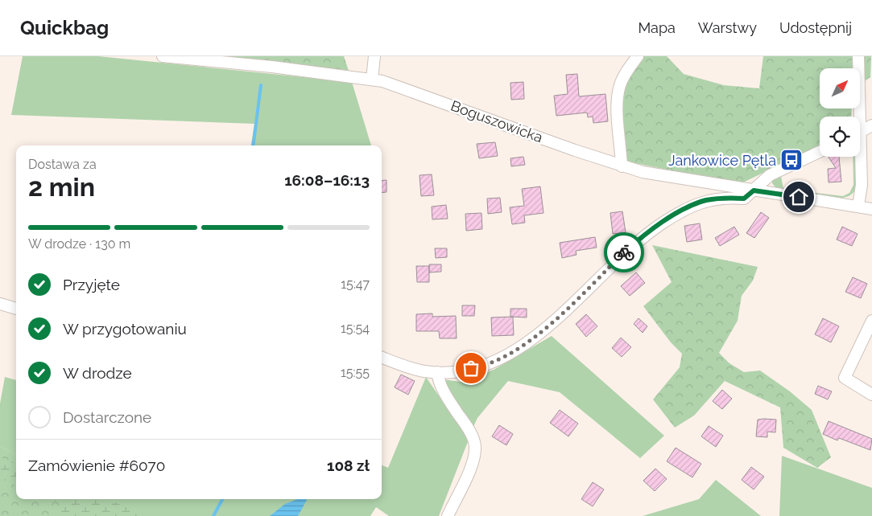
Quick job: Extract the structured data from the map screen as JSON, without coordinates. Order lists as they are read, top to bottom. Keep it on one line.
{"streets":{"street":["Boguszowicka"]},"places":{"bus stop":["Jankowice Pętla"]},"north":"top right","page":{"header":"Quickbag","nav":["Mapa","Warstwy","Udostępnij"],"heading":["2 min","Dostawa za","16:08–16:13"],"panel":["Zamówienie #6070","108 zł"],"bar":"W drodze · 130 m","list":[["Przyjęte","15:47"],["W przygotowaniu","15:54"],["W drodze","15:55"],"Dostarczone"]}}
